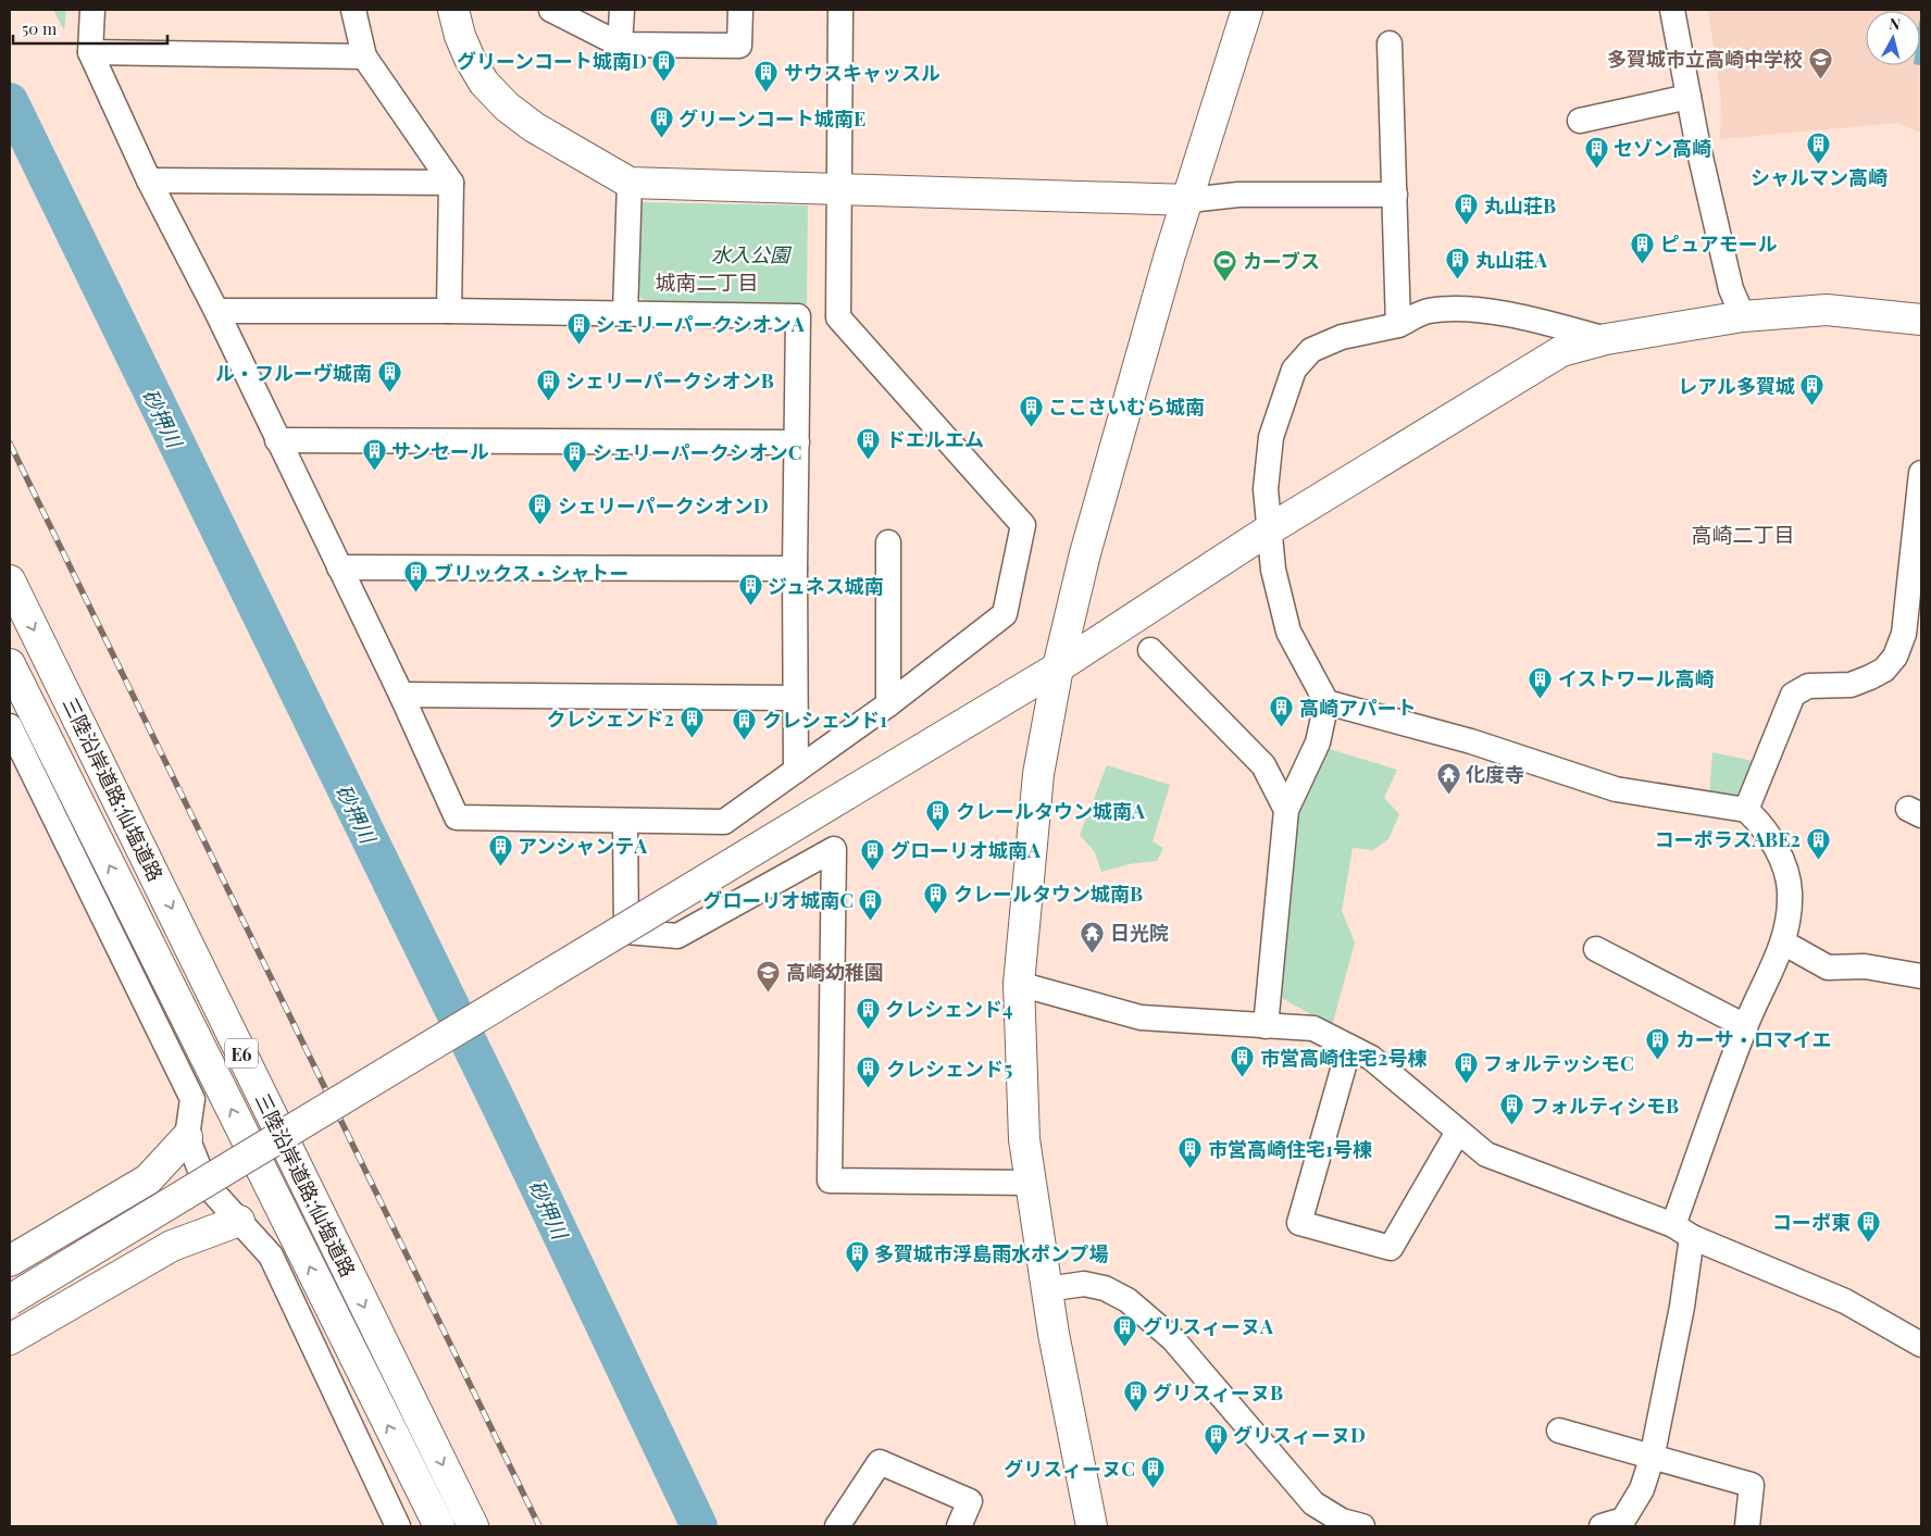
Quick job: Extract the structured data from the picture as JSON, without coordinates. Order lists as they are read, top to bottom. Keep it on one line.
{"streets":{"main road":["三陸沿岸道路;仙塩道路","E6"]},"districts":["城南二丁目","高崎二丁目"],"water":["砂押川"],"parks":["水入公園"],"places":{"school or university":["多賀城市立高崎中学校","高崎幼稚園"],"building":["グリーンコート城南D","サウスキャッスル","グリーンコート城南E","シャルマン高崎","セゾン高崎","丸山荘B","ピュアモール","丸山荘A","シェリーパークシオンA","ル・フルーヴ城南","シェリーパークシオンB","レアル多賀城","ここさいむら城南","ドエルエム","サンセール","シェリーパークシオンC","シェリーパークシオンD","ブリックス・シャトー","ジュネス城南","イストワール高崎","高崎アパート","クレシェンド2","クレシェンド1","クレールタウン城南A","コーポラスABE2","アンシャンテA","グローリオ城南A","クレールタウン城南B","グローリオ城南C","クレシェンド4","カーサ・ロマイエ","市営高崎住宅2号棟","フォルテッシモC","クレシェンド5","フォルティシモB","市営高崎住宅1号棟","コーポ東","多賀城市浮島雨水ポンプ場","グリスィーヌA","グリスィーヌB","グリスィーヌD","グリスィーヌC"],"sports":["カーブス"],"temple":["化度寺","日光院"]},"scale_bar":"50 m","north":"top"}
